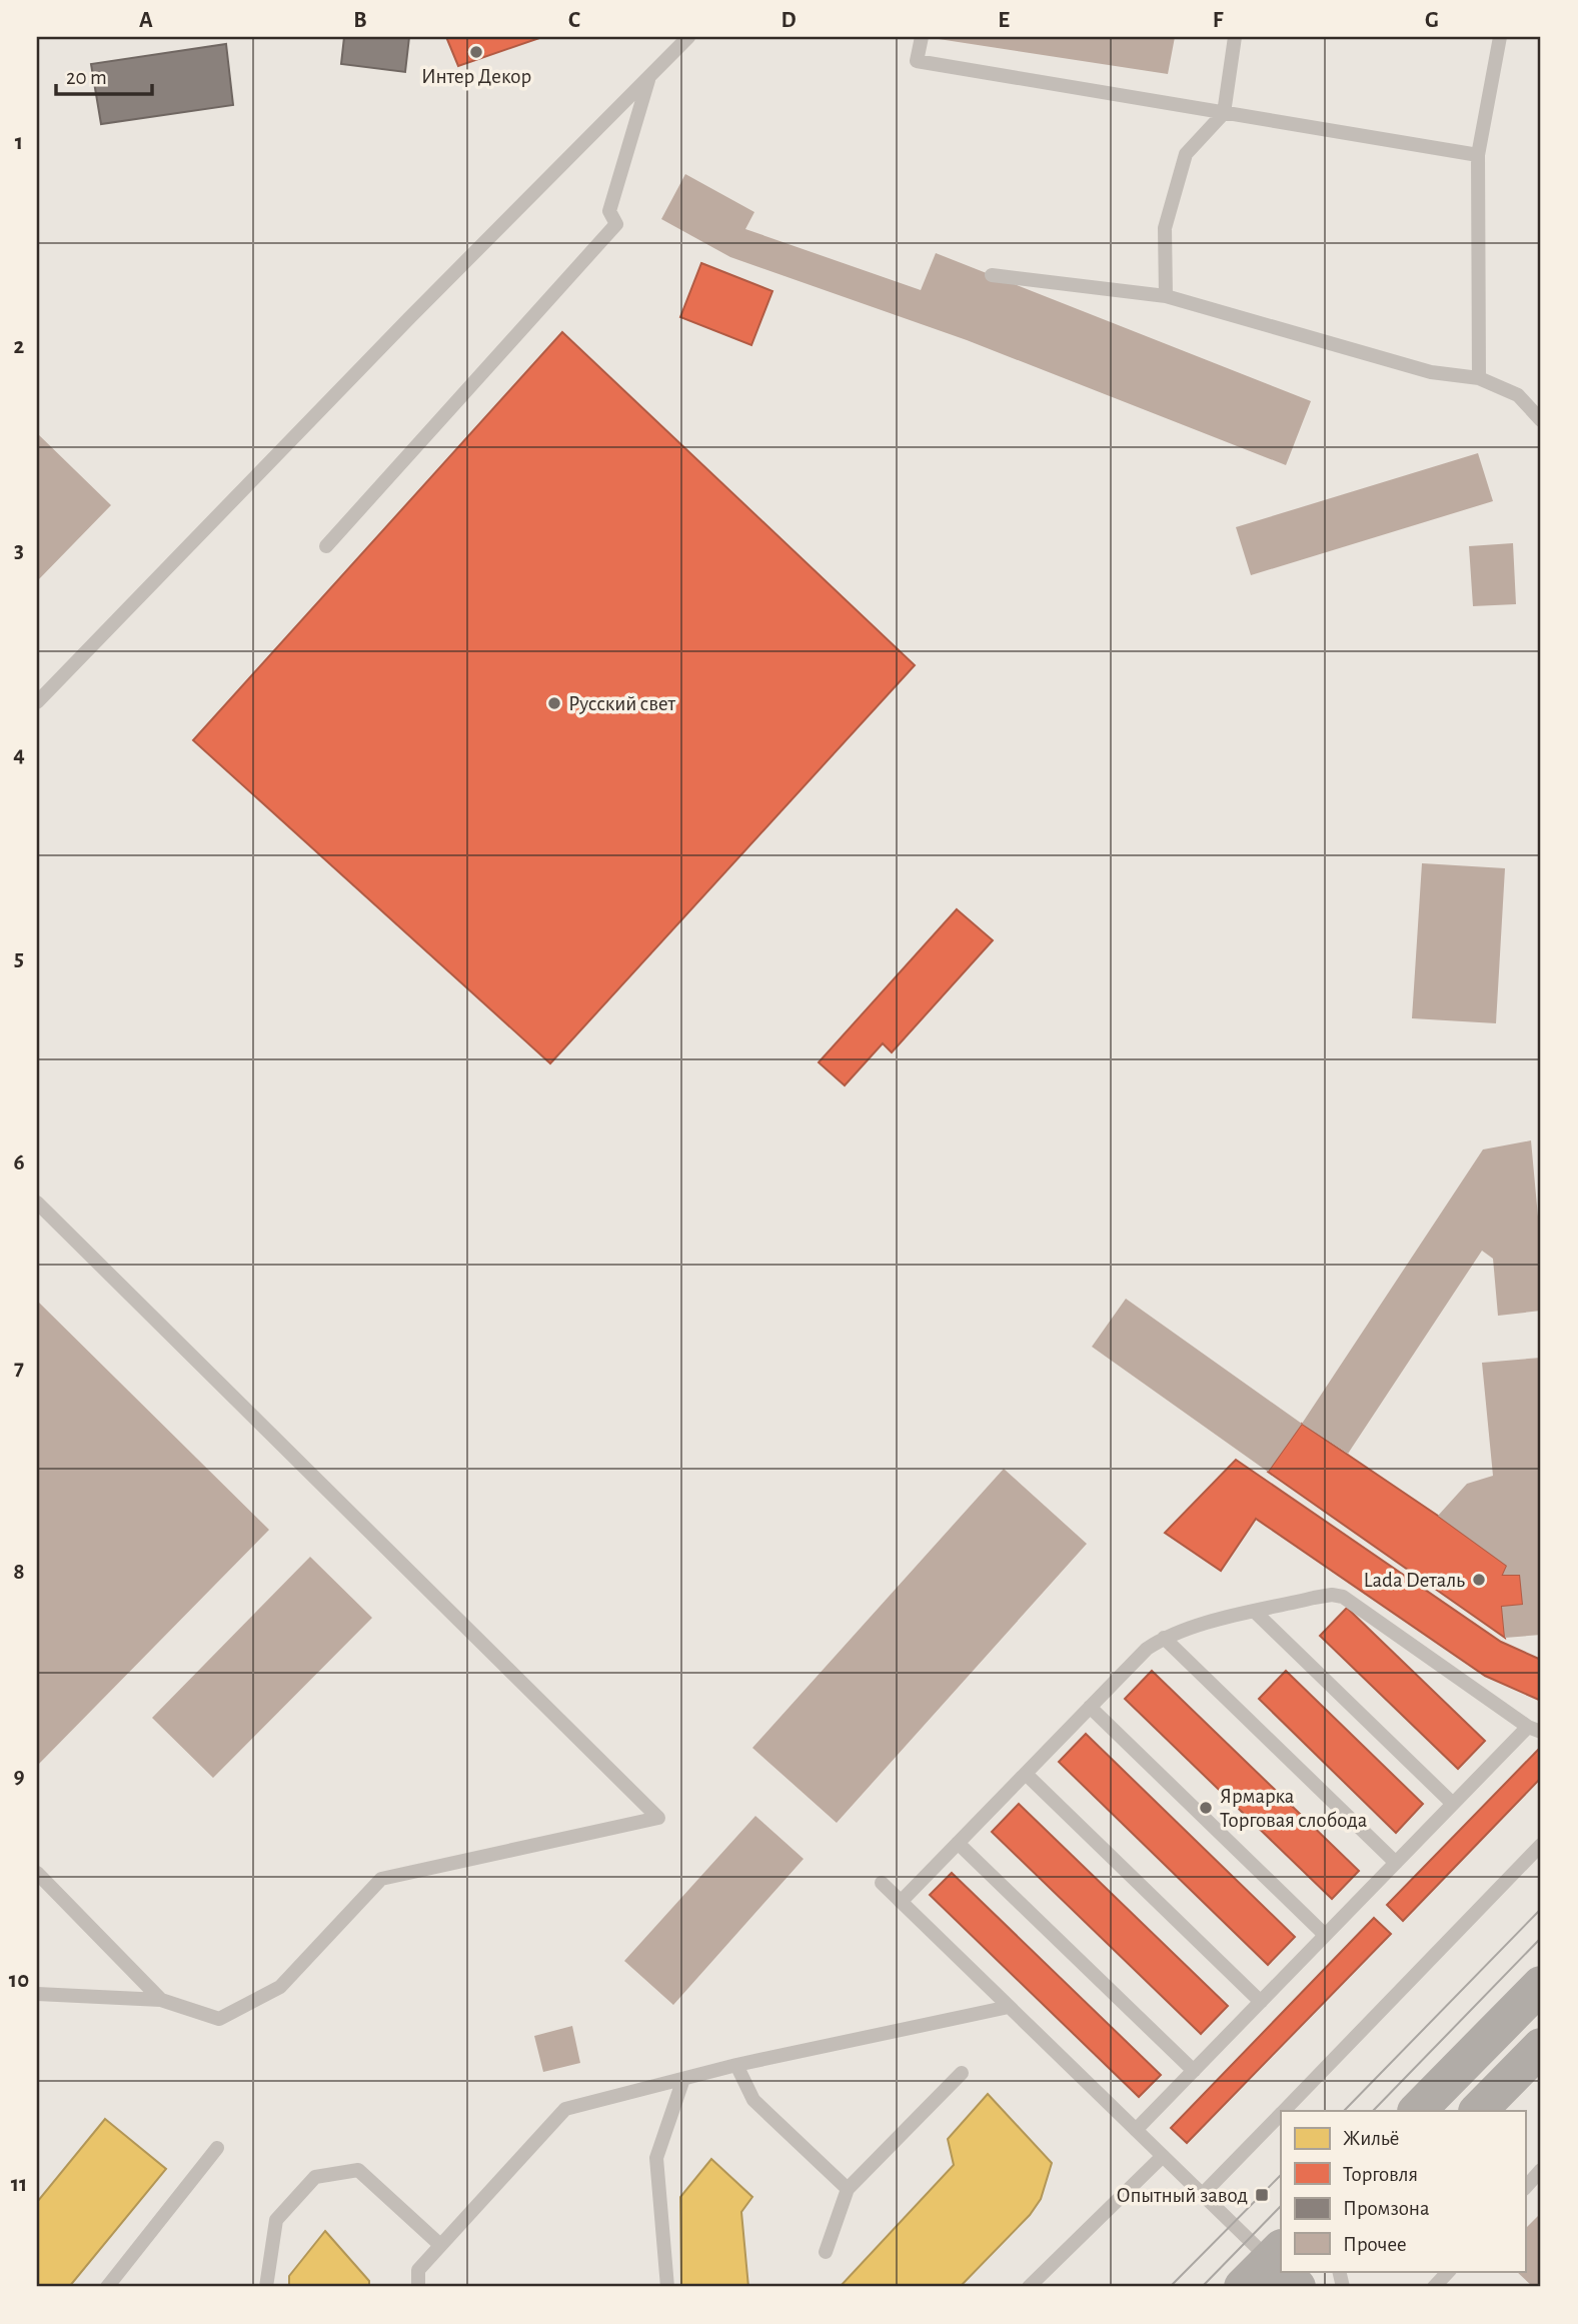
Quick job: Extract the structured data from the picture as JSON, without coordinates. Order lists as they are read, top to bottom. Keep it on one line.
{"places":{"other":["Интер Декор","Русский свет","Lada Dеталь","Ярмарка Торговая слобода"],"transit":["Опытный завод"]},"legend":["Жильё","Торговля","Промзона","Прочее"],"scale_bar":"20 m","grid":{"columns":["A","B","C","D","E","F","G"],"rows":["1","2","3","4","5","6","7","8","9","10","11"]}}
